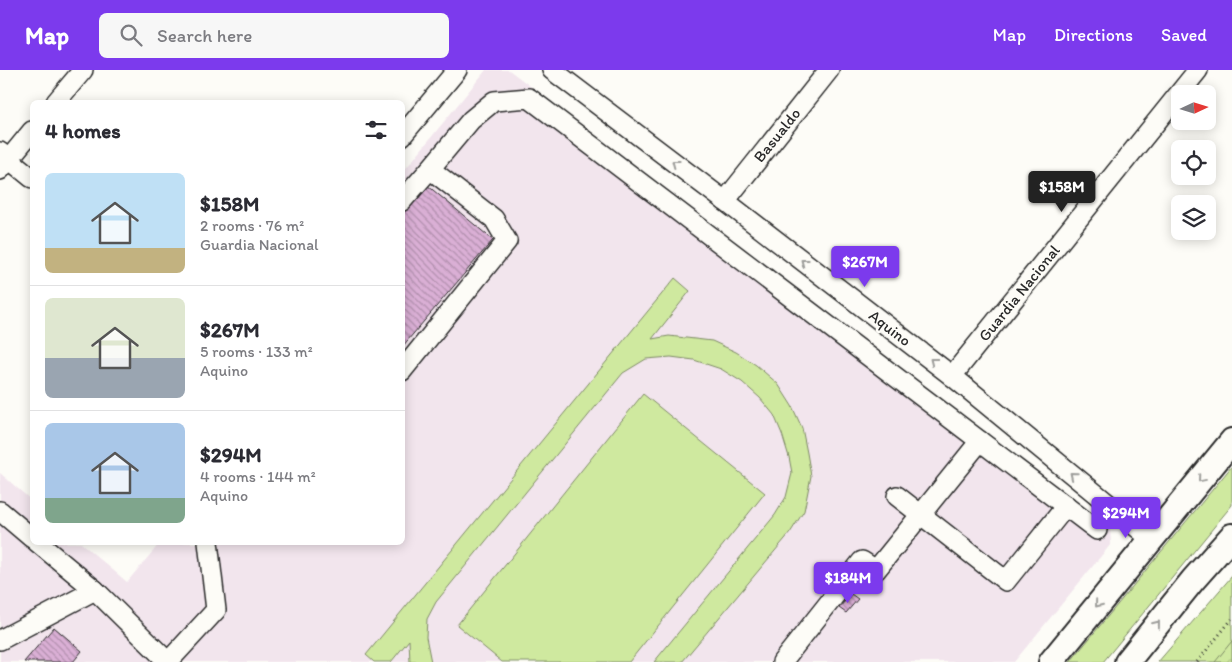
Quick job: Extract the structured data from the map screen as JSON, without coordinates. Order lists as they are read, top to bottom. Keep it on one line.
{"streets":{"street":["Basualdo","Guardia Nacional","Aquino"]},"crossings":[["Basualdo","Aquino"],["Guardia Nacional","Aquino"]],"one_way":["Aquino"],"north":"right","page":{"header":"Map","search":"Search here","nav":["Map","Directions","Saved"],"heading":"4 homes","list":[{"name":"$158M","note":"2 rooms · 76 m² · Guardia Nacional"},{"name":"$267M","note":"5 rooms · 133 m² · Aquino"},{"name":"$294M","note":"4 rooms · 144 m² · Aquino"}],"price":["$158M","$267M","$294M","$184M"]}}
